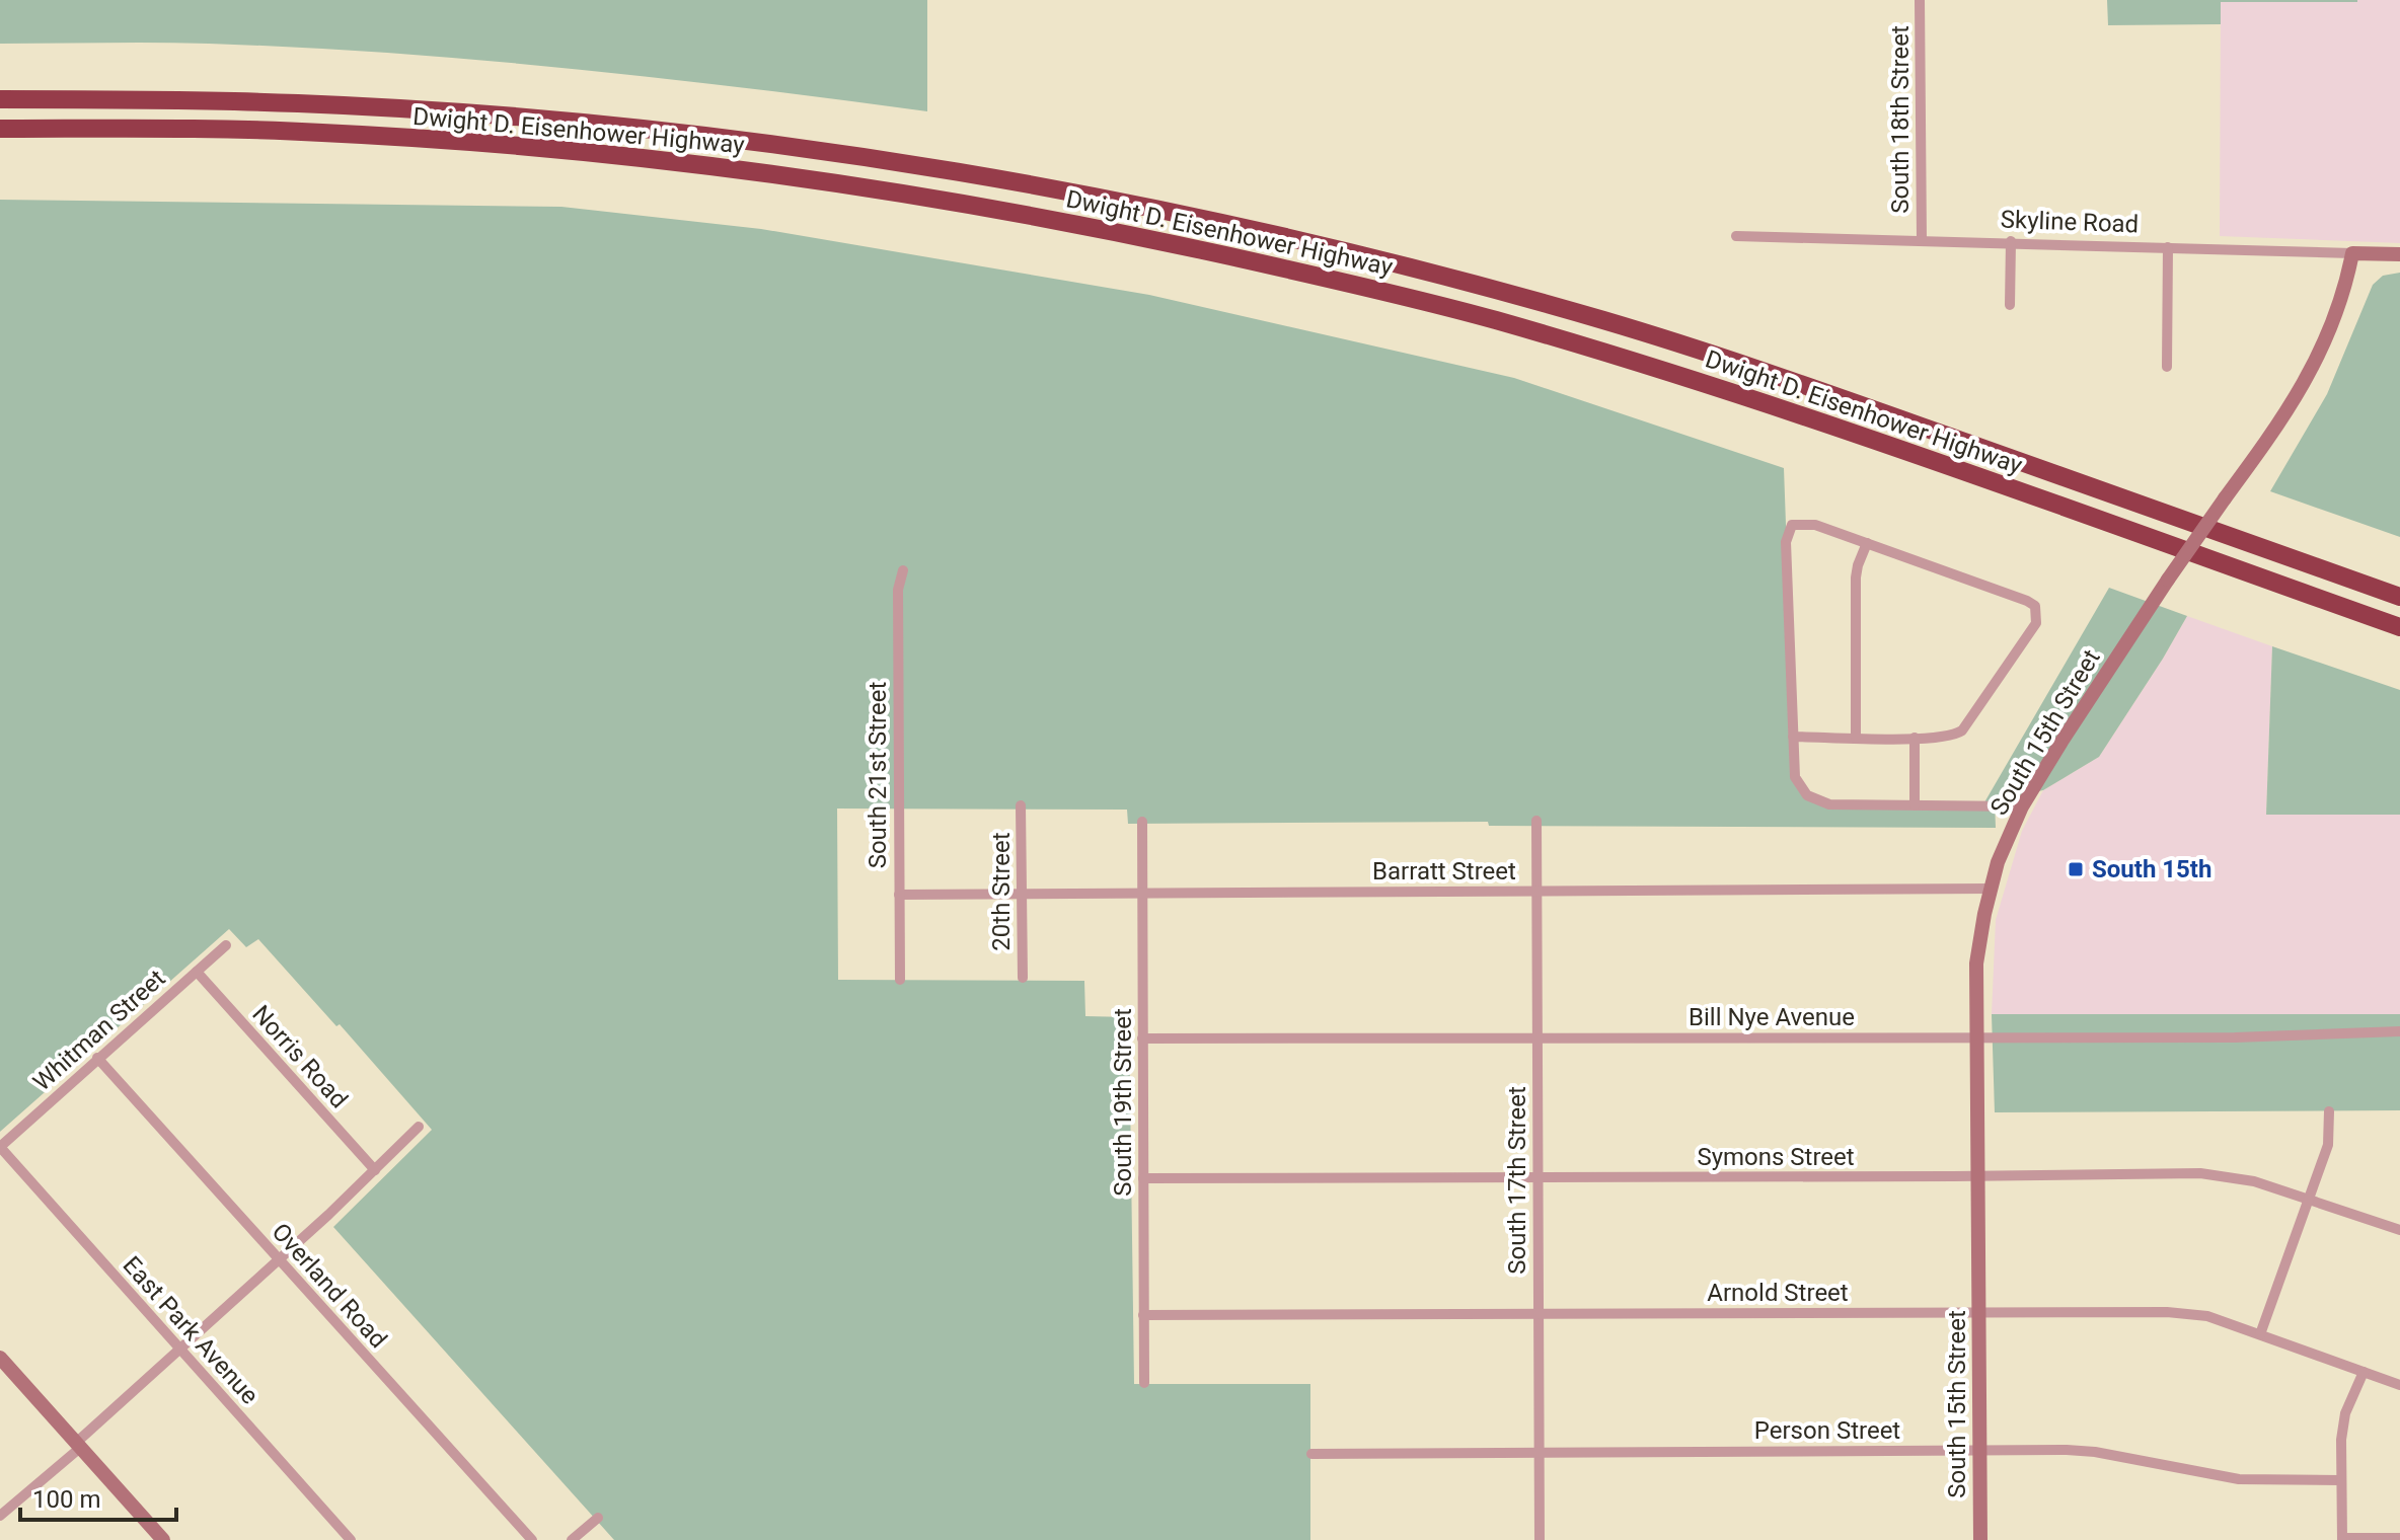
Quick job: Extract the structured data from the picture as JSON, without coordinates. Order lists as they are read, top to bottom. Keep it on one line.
{"streets":{"highway":["Dwight D. Eisenhower Highway"],"main road":["Skyline Road","South 15th Street"],"street":["South 18th Street","South 21st Street","Barratt Street","20th Street","Bill Nye Avenue","Whitman Street","Norris Road","South 19th Street","Symons Street","South 17th Street","Overland Road","Arnold Street","East Park Avenue","Person Street"]},"crossings":[["South 18th Street","Skyline Road"],["Skyline Road","South 15th Street"],["South 15th Street","Barratt Street"],["South 15th Street","Bill Nye Avenue"],["South 15th Street","Symons Street"],["South 15th Street","Arnold Street"],["South 15th Street","Person Street"],["South 21st Street","Barratt Street"],["Barratt Street","20th Street"],["Barratt Street","South 19th Street"],["Barratt Street","South 17th Street"],["Bill Nye Avenue","South 19th Street"],["Bill Nye Avenue","South 17th Street"],["Whitman Street","Norris Road"],["Whitman Street","Overland Road"],["Whitman Street","East Park Avenue"],["South 19th Street","Symons Street"],["South 19th Street","Arnold Street"],["Symons Street","South 17th Street"],["South 17th Street","Arnold Street"],["South 17th Street","Person Street"]],"places":{"transit":["South 15th"]},"scale_bar":"100 m"}
